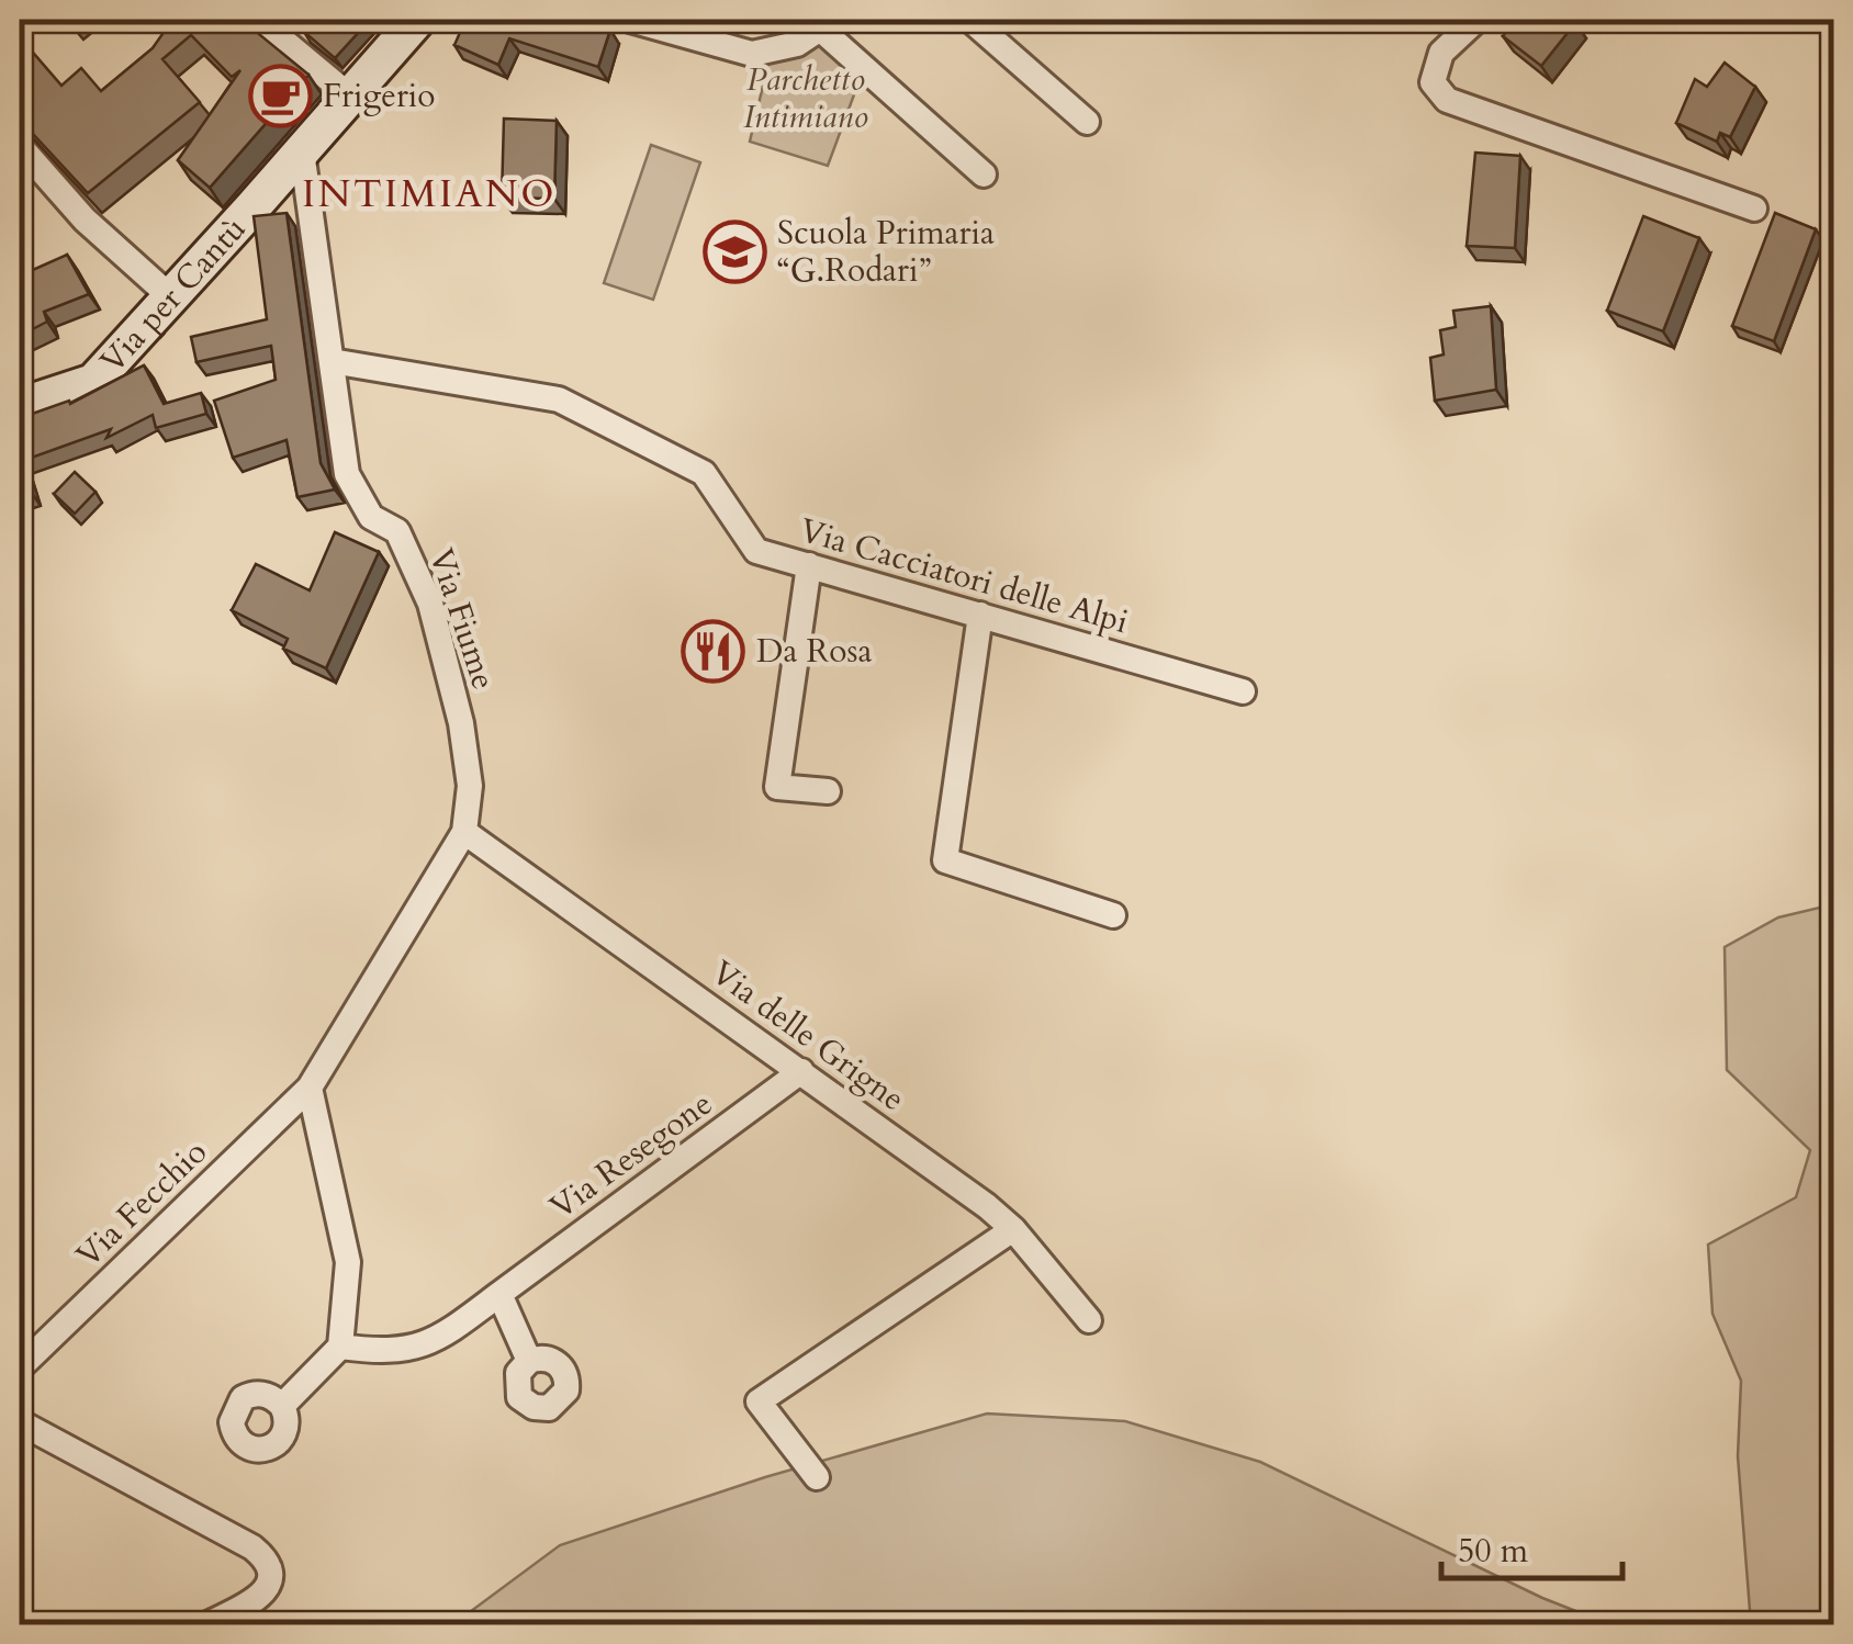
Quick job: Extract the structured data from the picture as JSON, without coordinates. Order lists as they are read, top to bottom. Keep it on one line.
{"streets":{"street":["Via per Cantù","Via Cacciatori delle Alpi","Via Fiume","Via delle Grigne","Via Resegone","Via Fecchio"]},"crossings":[["Via per Cantù","Via Fiume"],["Via Cacciatori delle Alpi","Via Fiume"],["Via Fiume","Via delle Grigne"],["Via Fiume","Via Fecchio"],["Via delle Grigne","Via Resegone"]],"districts":["INTIMIANO"],"parks":["Parchetto Intimiano"],"places":{"cafe":["Frigerio"],"school or university":["Scuola Primaria “G.Rodari”"],"restaurant":["Da Rosa"]},"scale_bar":"50 m"}
